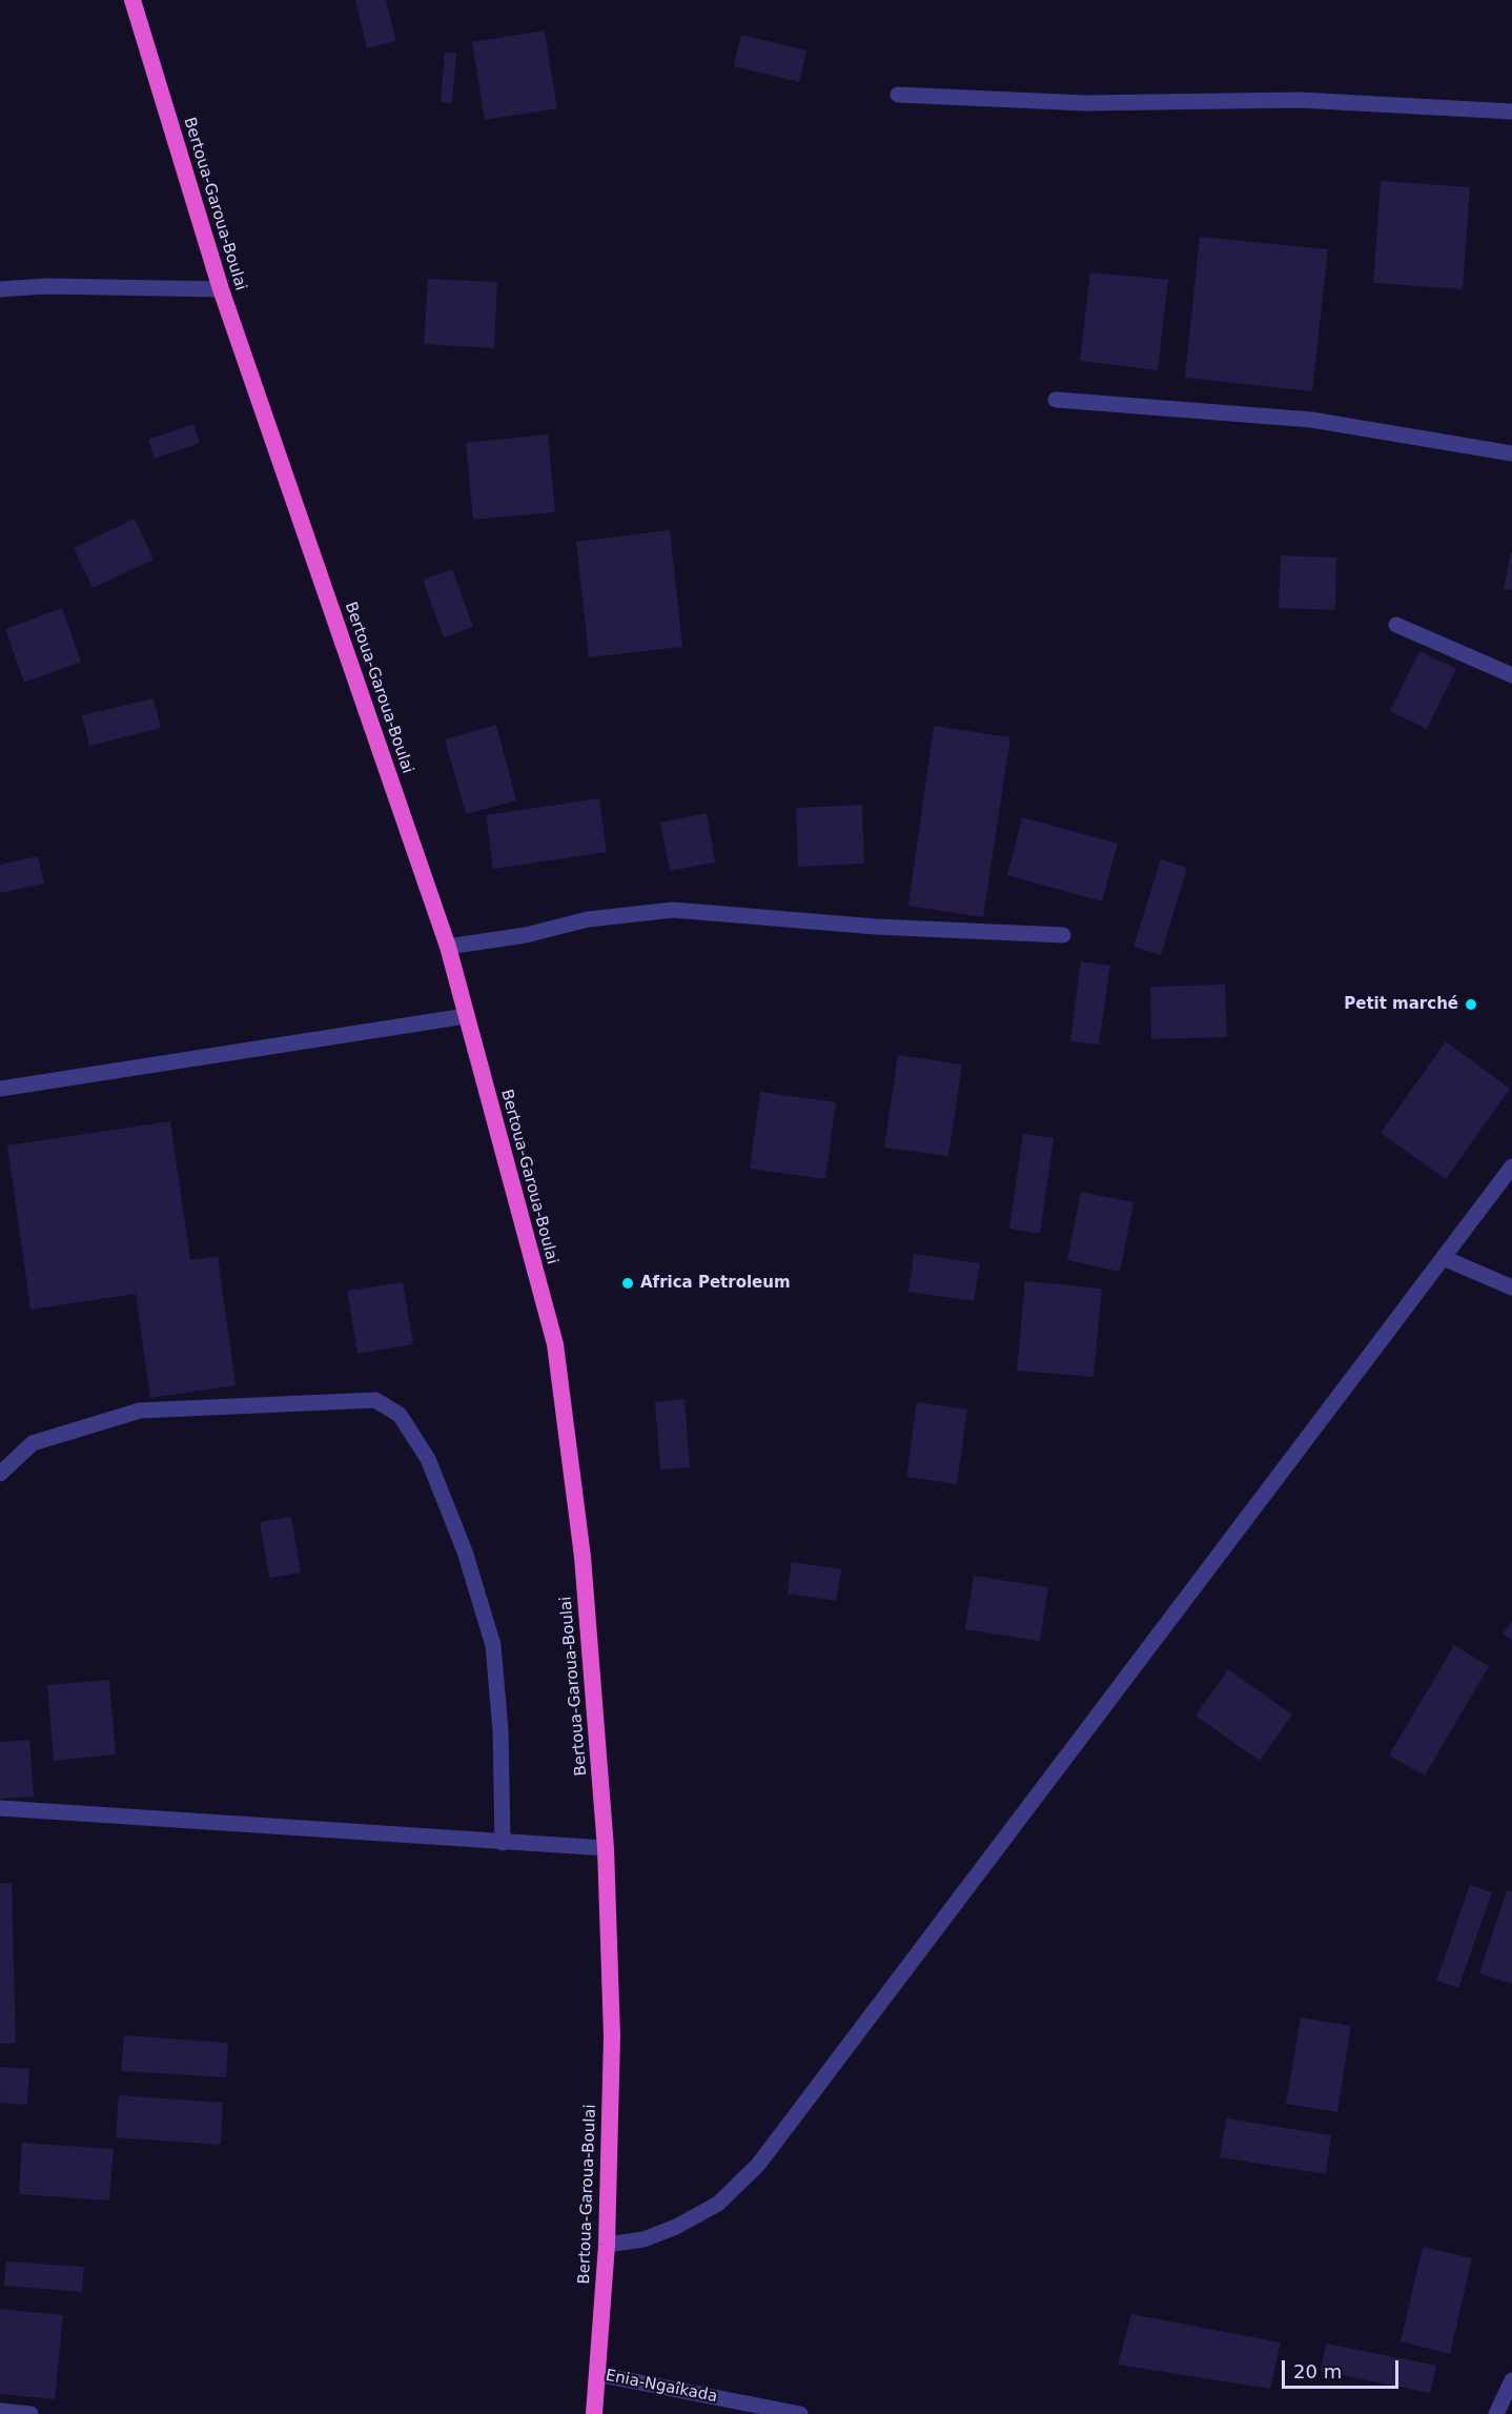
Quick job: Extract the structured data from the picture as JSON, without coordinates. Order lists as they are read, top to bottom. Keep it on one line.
{"streets":{"highway":["Bertoua-Garoua-Boulai"],"street":["Enia-Ngaîkada"]},"crossings":[["Bertoua-Garoua-Boulai","Enia-Ngaîkada"]],"places":["Petit marché","Africa Petroleum"],"scale_bar":"20 m"}
